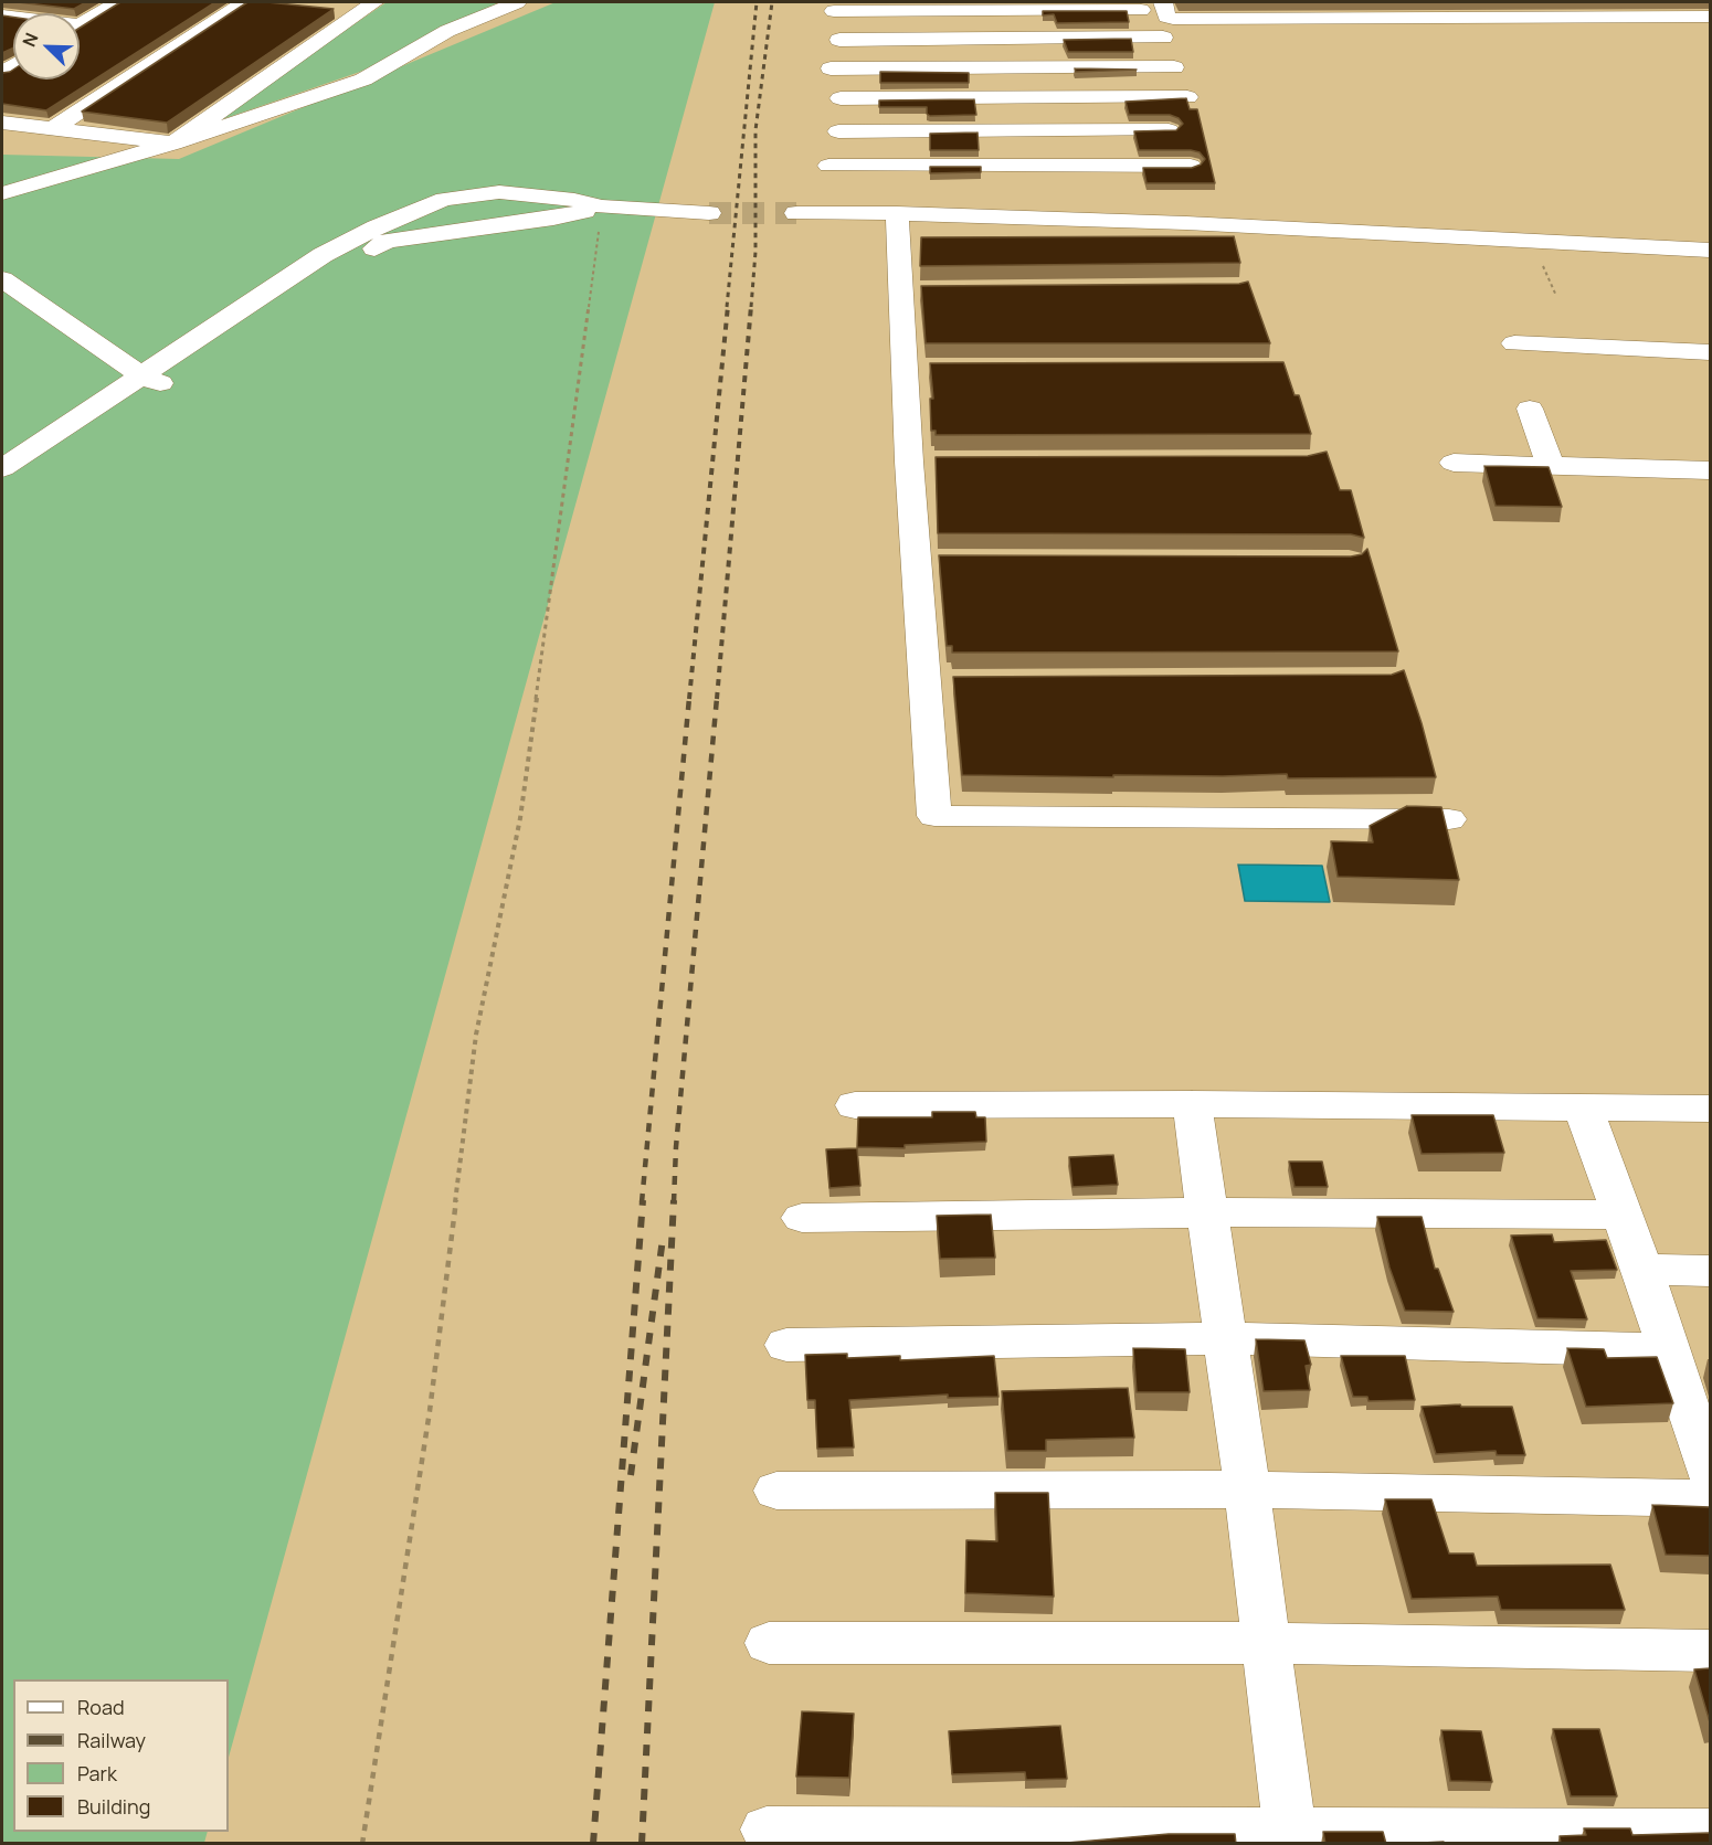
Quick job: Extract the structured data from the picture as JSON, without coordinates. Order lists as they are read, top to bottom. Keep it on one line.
{"legend":["Road","Railway","Park","Building"],"north":"top left"}
